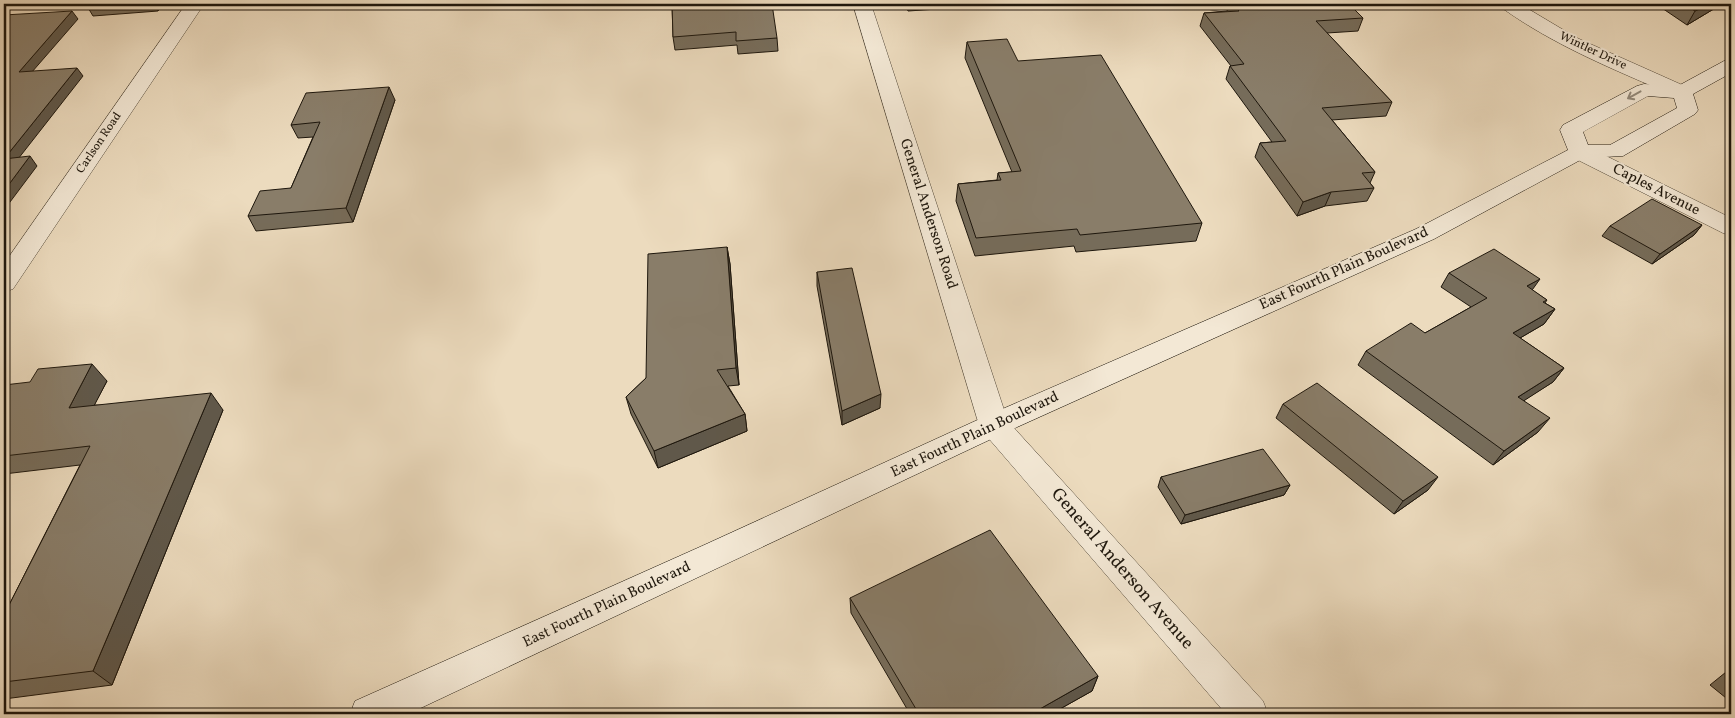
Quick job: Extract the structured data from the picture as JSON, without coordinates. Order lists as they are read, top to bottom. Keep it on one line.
{"streets":{"street":["Wintler Drive","Carlson Road","Caples Avenue","General Anderson Road","East Fourth Plain Boulevard","General Anderson Avenue"]},"crossings":[["Wintler Drive","East Fourth Plain Boulevard"],["Caples Avenue","East Fourth Plain Boulevard"],["General Anderson Road","East Fourth Plain Boulevard"],["General Anderson Road","General Anderson Avenue"],["East Fourth Plain Boulevard","General Anderson Avenue"]]}
